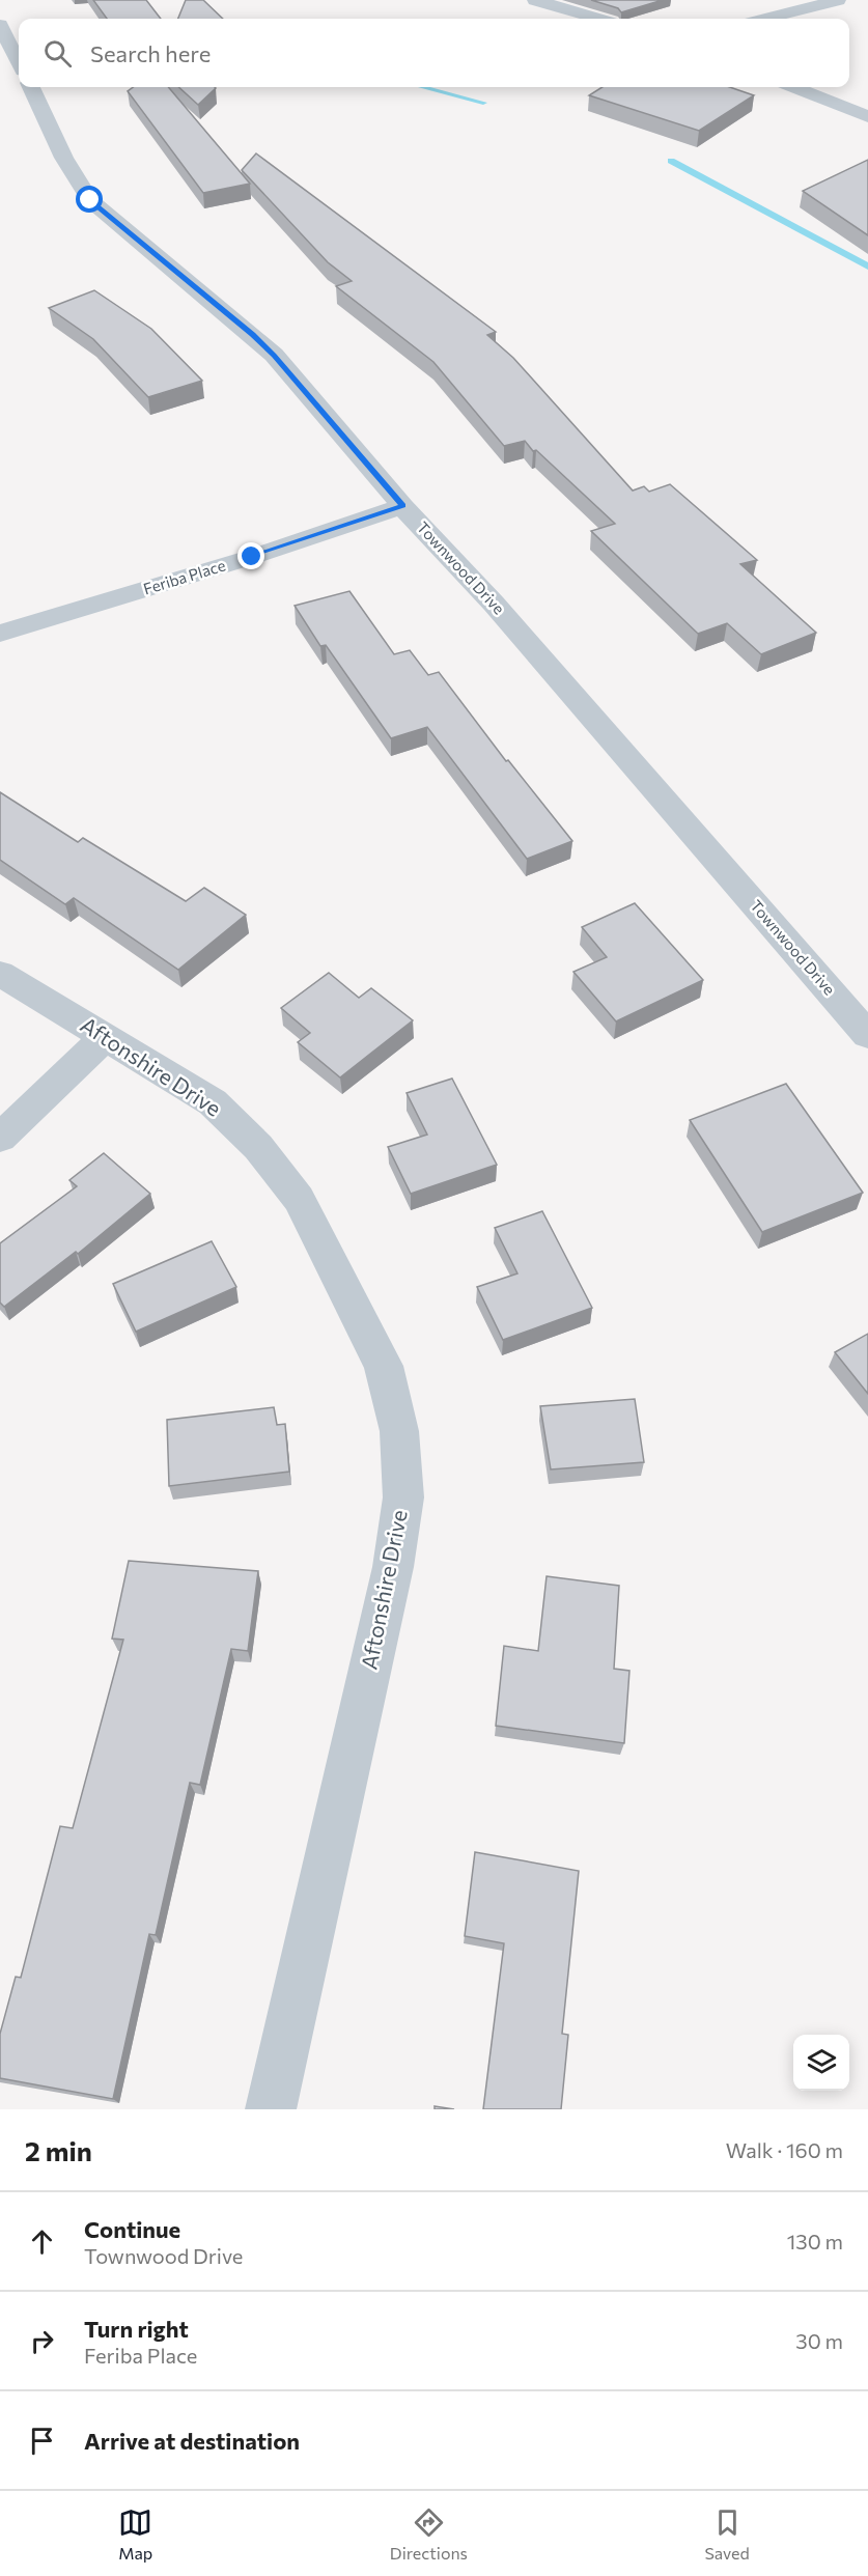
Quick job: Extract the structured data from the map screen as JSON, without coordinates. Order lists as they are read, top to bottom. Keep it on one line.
{"streets":{"street":["Townwood Drive","Feriba Place","Aftonshire Drive"]},"crossings":[["Townwood Drive","Feriba Place"]],"page":{"search":"Search here","heading":["2 min","Walk · 160 m"],"list":[["Continue","Townwood Drive","130 m"],["Turn right","Feriba Place","30 m"],"Arrive at destination"],"nav":["Map","Directions","Saved"]}}
